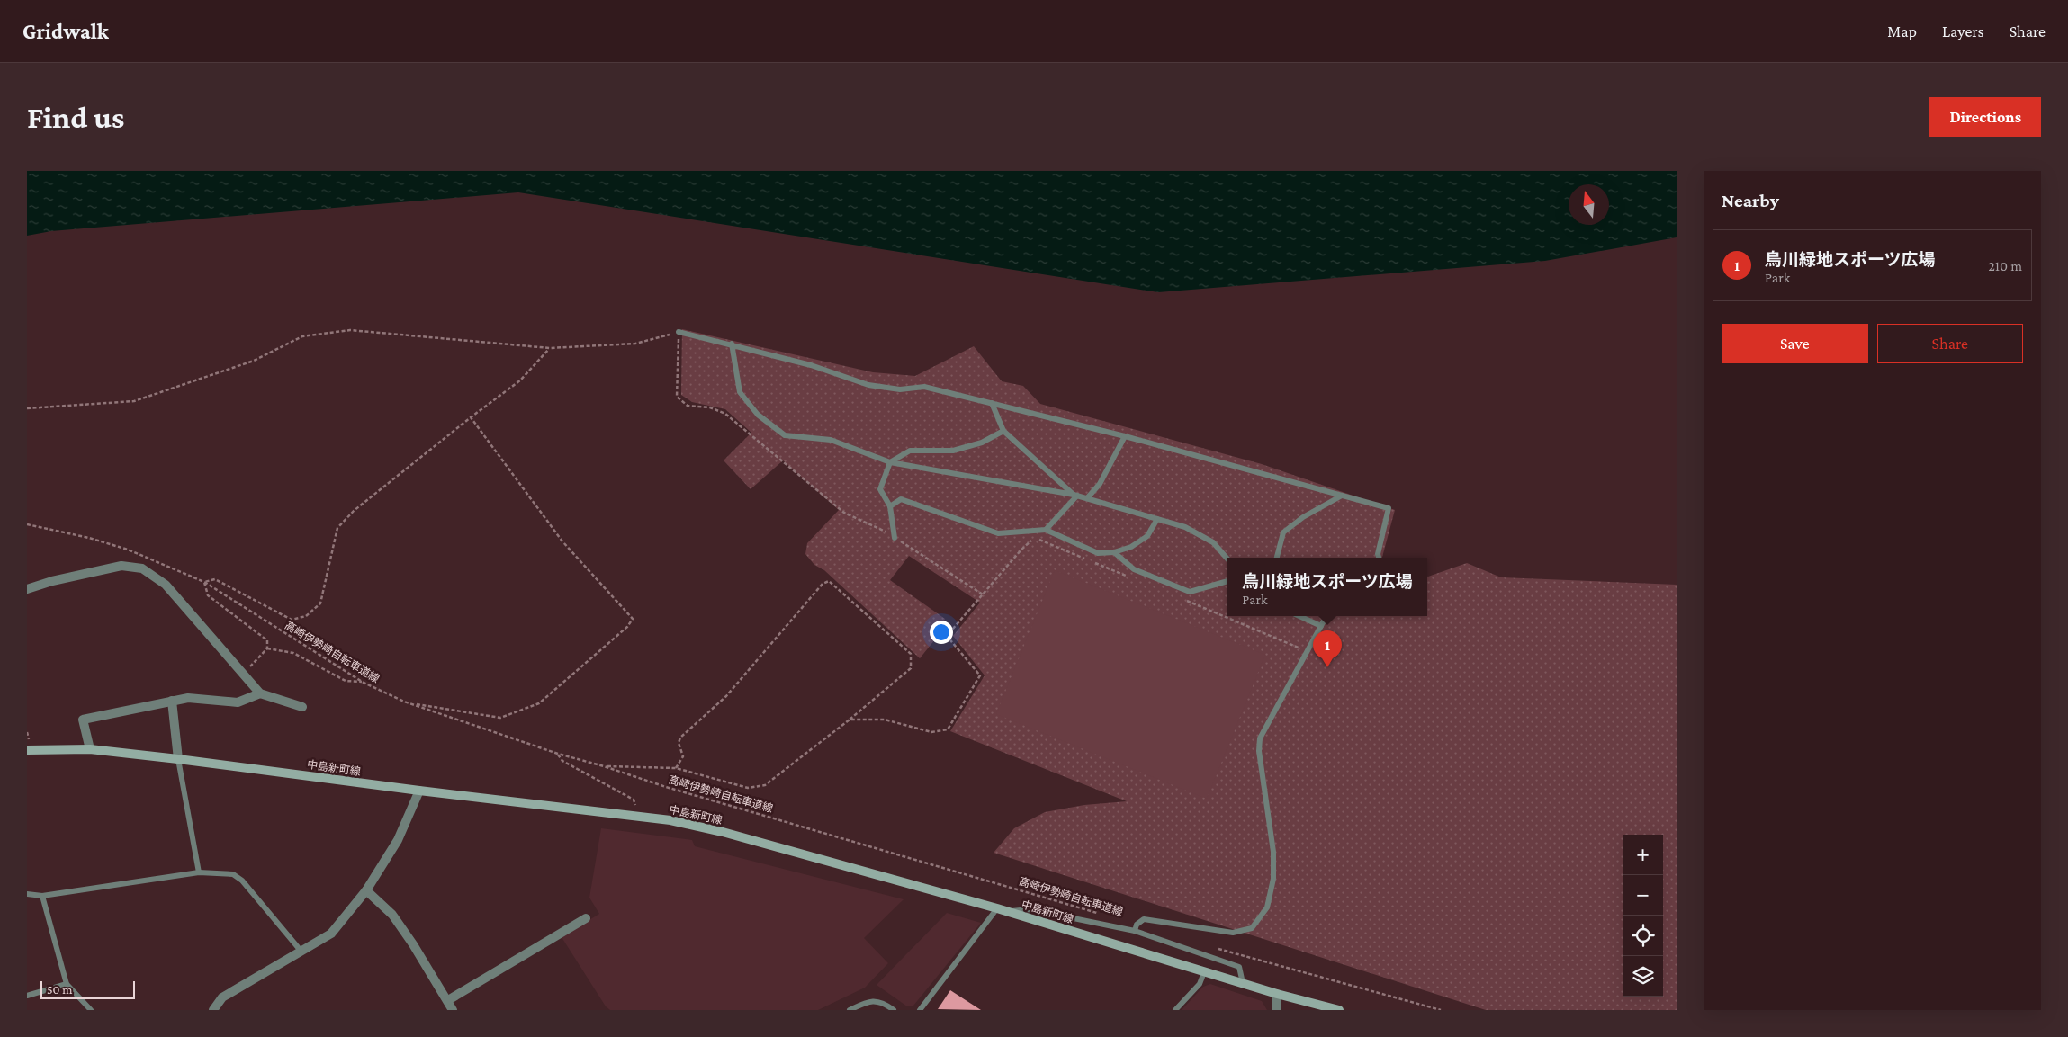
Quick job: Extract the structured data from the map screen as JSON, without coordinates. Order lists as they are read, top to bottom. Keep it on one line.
{"streets":{"main road":["中島新町線"],"path":["高崎伊勢崎自転車道線"]},"scale_bar":"50 m","north":"top","page":{"header":"Gridwalk","nav":["Map","Layers","Share"],"buttons":["Directions",["Save","Share"]],"title":"Find us","heading":"Nearby","list":[{"mark":"1","name":"烏川緑地スポーツ広場","note":"Park","value":"210 m"}],"popup":["烏川緑地スポーツ広場","Park"],"pins":"1","map_buttons":["+","−"],"scale":"50 m"}}
